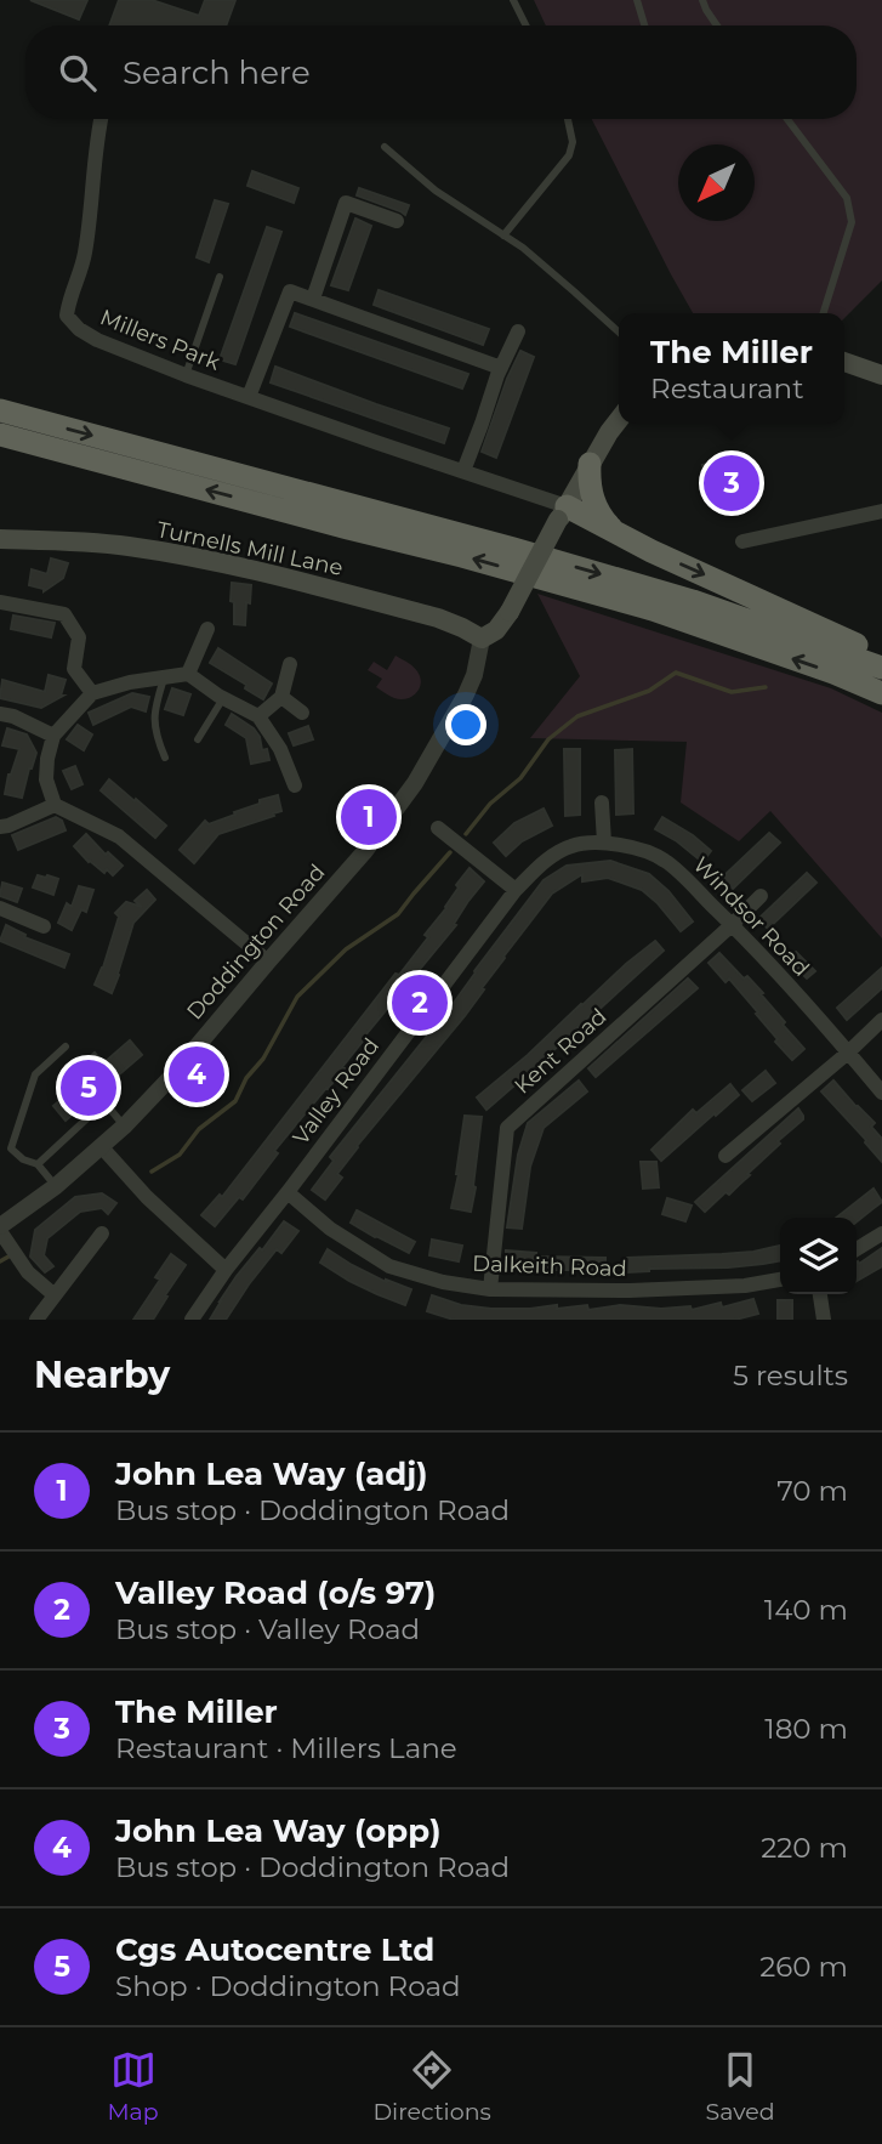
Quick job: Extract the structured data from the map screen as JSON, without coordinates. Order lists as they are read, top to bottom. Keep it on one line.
{"streets":{"main road":["Turnells Mill Lane"],"street":["Millers Park","Windsor Road","Doddington Road","Kent Road","Valley Road","Dalkeith Road"]},"crossings":[["Turnells Mill Lane","Doddington Road"],["Windsor Road","Kent Road"],["Windsor Road","Valley Road"],["Kent Road","Dalkeith Road"],["Valley Road","Dalkeith Road"]],"north":"bottom left","page":{"search":"Search here","popup":["The Miller","Restaurant"],"pins":["3","1","2","4","5"],"heading":["Nearby","5 results"],"list":[{"mark":"1","name":"John Lea Way (adj)","note":"Bus stop · Doddington Road","value":"70 m"},{"mark":"2","name":"Valley Road (o/s 97)","note":"Bus stop · Valley Road","value":"140 m"},{"mark":"3","name":"The Miller","note":"Restaurant · Millers Lane","value":"180 m"},{"mark":"4","name":"John Lea Way (opp)","note":"Bus stop · Doddington Road","value":"220 m"},{"mark":"5","name":"Cgs Autocentre Ltd","note":"Shop · Doddington Road","value":"260 m"}],"nav":["Map","Directions","Saved"]}}
